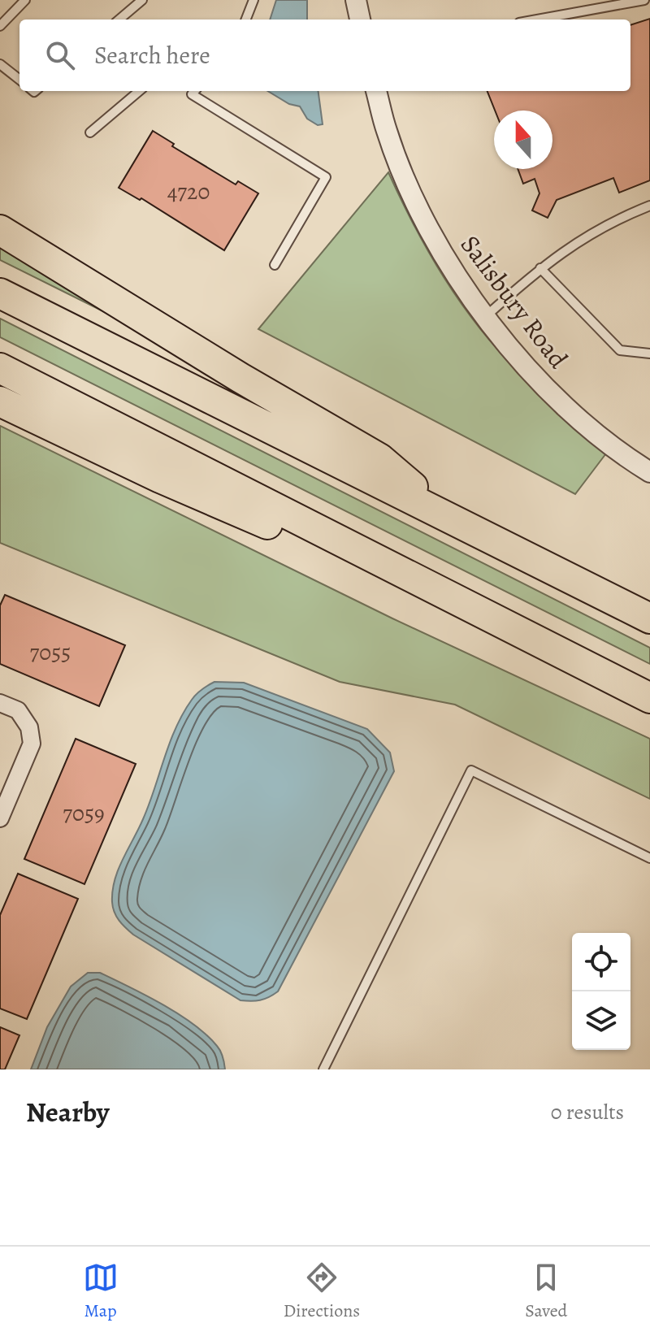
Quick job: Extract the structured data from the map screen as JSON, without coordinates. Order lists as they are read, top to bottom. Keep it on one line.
{"streets":{"street":["Salisbury Road"]},"house_numbers":["4720","7055","7059"],"north":"top","page":{"search":"Search here","heading":["Nearby","0 results"],"nav":["Map","Directions","Saved"]}}
